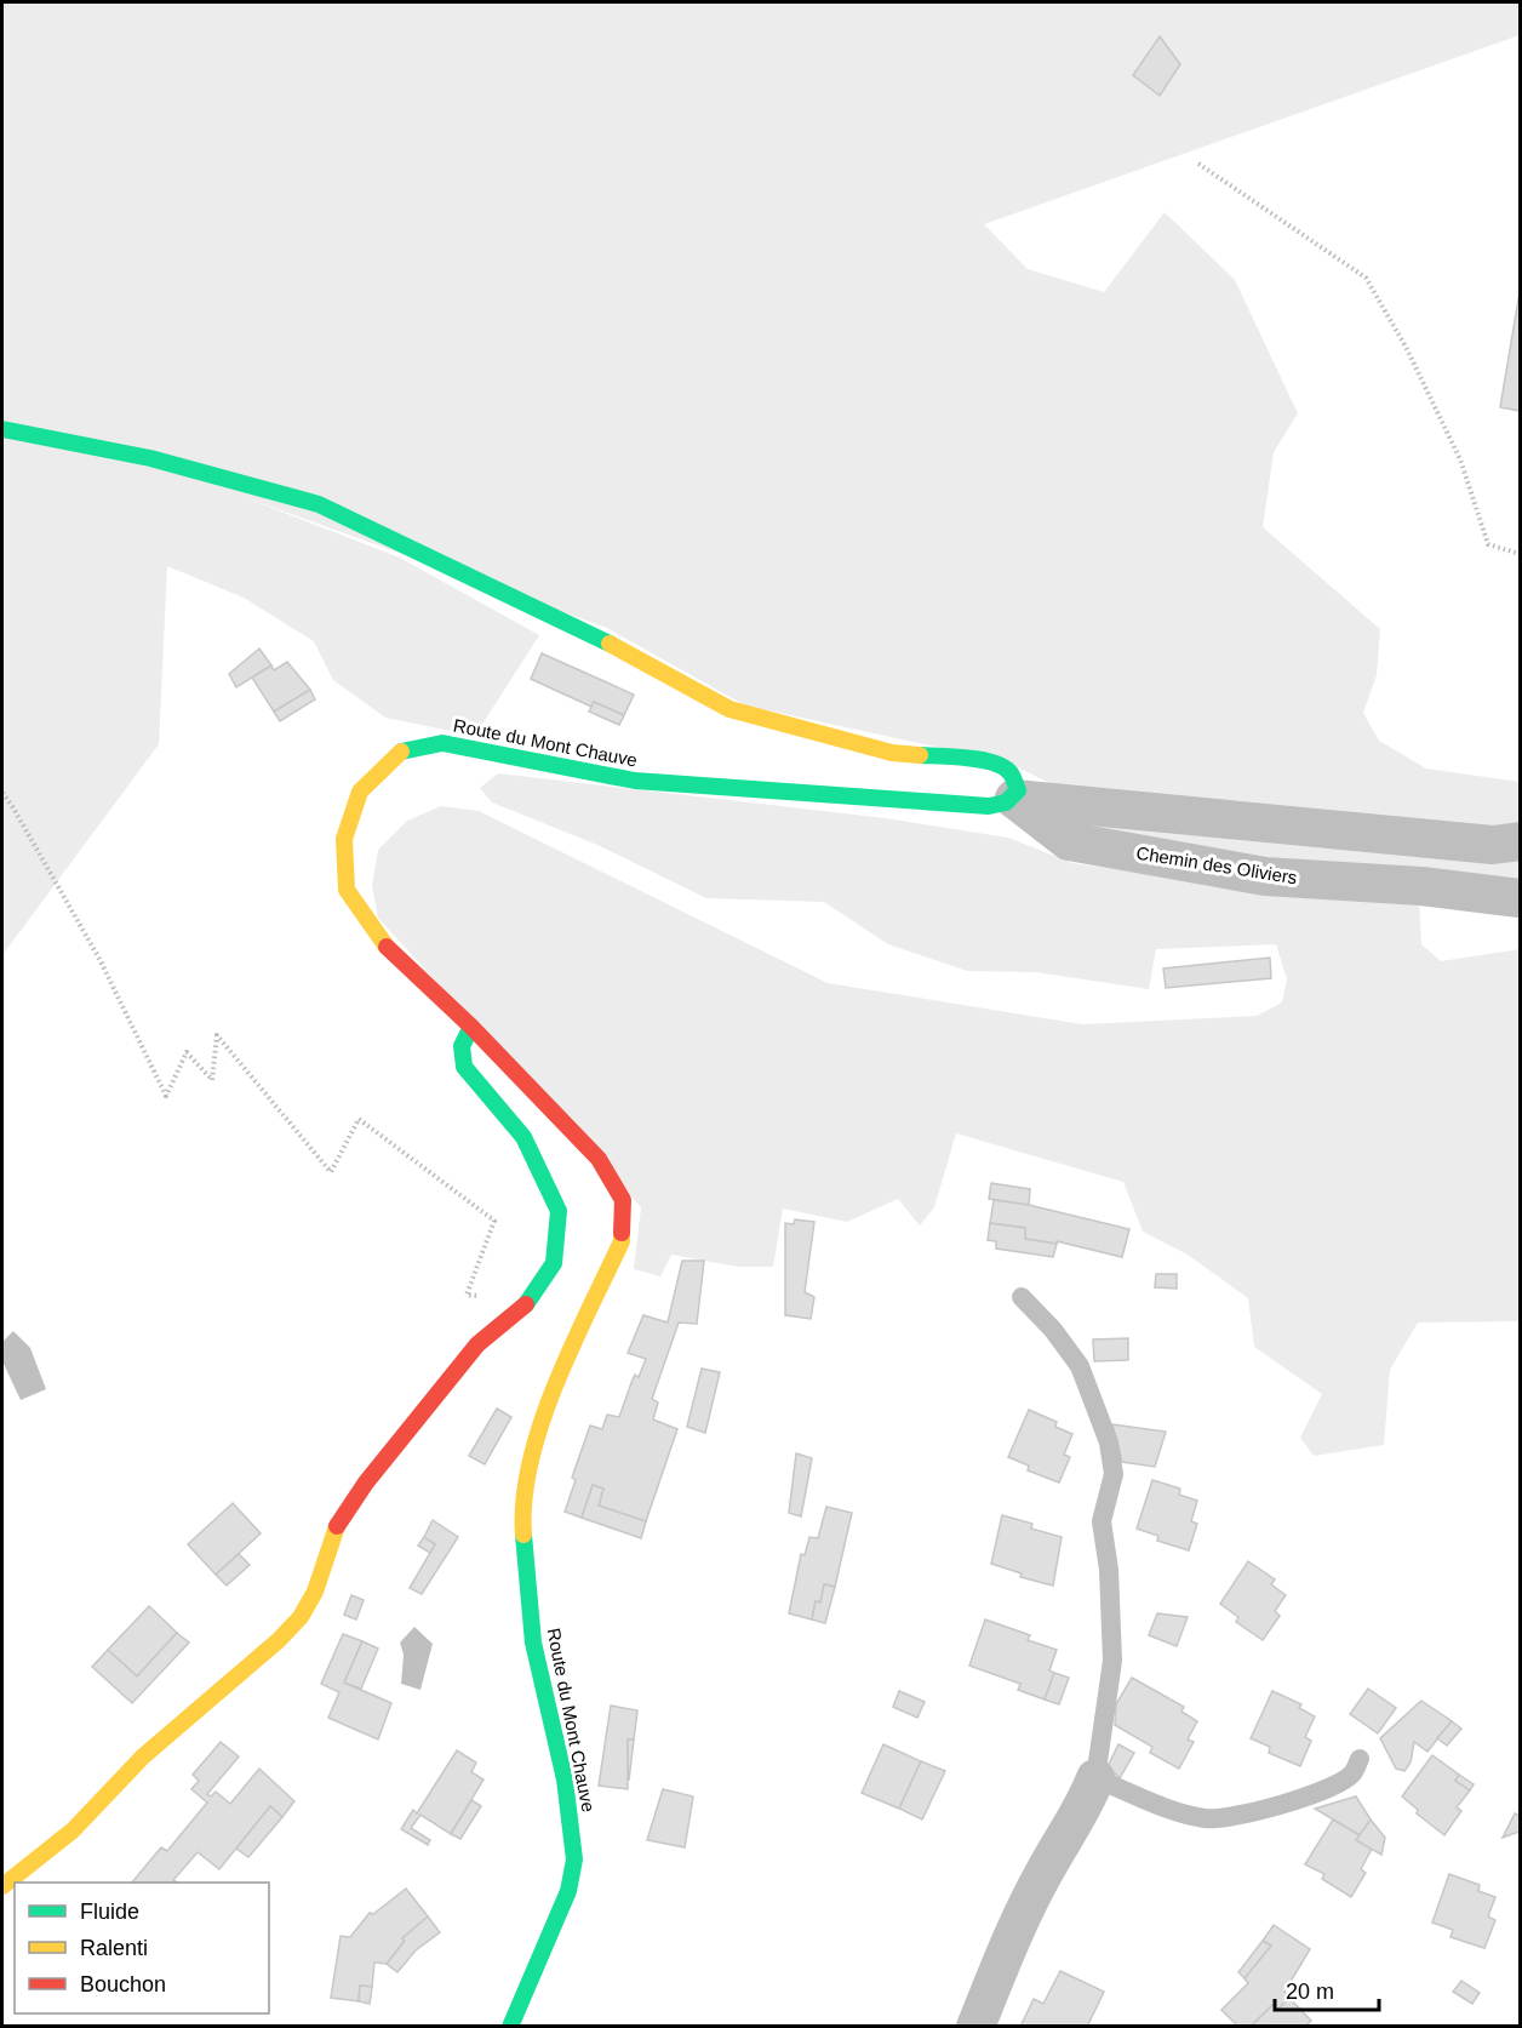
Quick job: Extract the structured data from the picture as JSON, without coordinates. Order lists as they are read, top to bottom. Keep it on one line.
{"streets":{"street":["Route du Mont Chauve","Chemin des Oliviers"]},"crossings":[["Route du Mont Chauve","Chemin des Oliviers"]],"legend":["Fluide","Ralenti","Bouchon"],"scale_bar":"20 m"}
